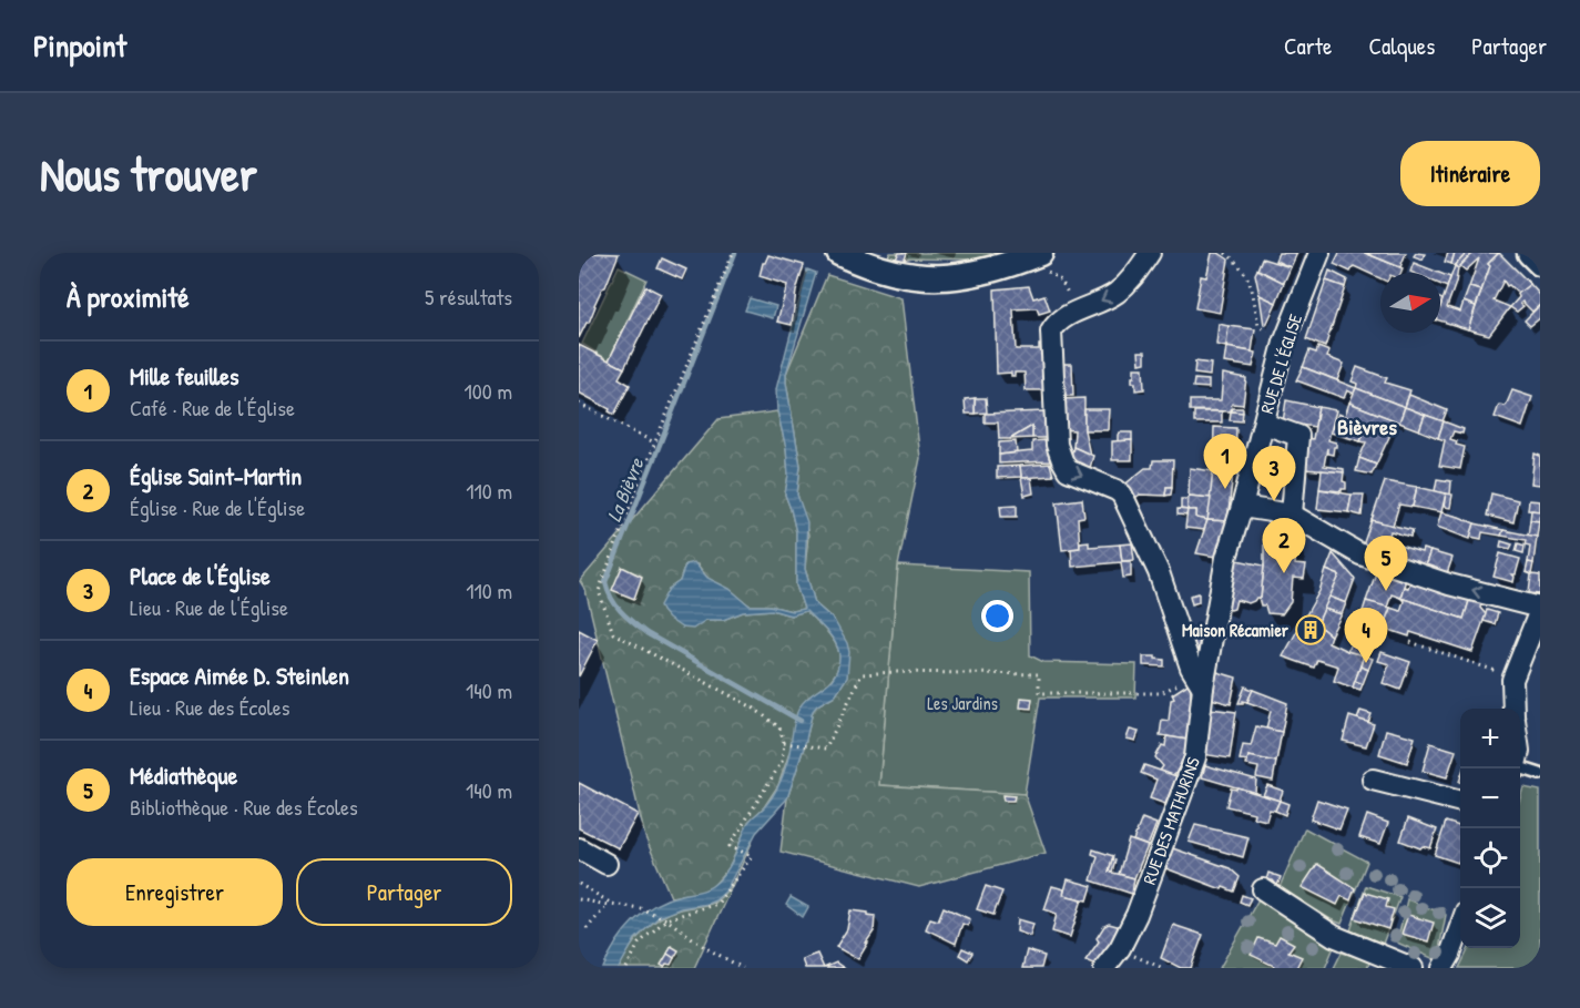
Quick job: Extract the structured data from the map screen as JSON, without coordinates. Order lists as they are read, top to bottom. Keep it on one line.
{"streets":{"street":["RUE DE L'ÉGLISE","RUE DES MATHURINS"]},"crossings":[["RUE DE L'ÉGLISE","RUE DES MATHURINS"]],"districts":["Bièvres"],"water":["La Bièvre"],"parks":["Les Jardins"],"places":{"building":["Maison Récamier"]},"north":"right","page":{"header":"Pinpoint","nav":["Carte","Calques","Partager"],"buttons":["Itinéraire",["Enregistrer","Partager"]],"title":"Nous trouver","heading":["À proximité","5 résultats"],"list":[{"mark":"1","name":"Mille feuilles","note":"Café · Rue de l'Église","value":"100 m"},{"mark":"2","name":"Église Saint-Martin","note":"Église · Rue de l'Église","value":"110 m"},{"mark":"3","name":"Place de l'Église","note":"Lieu · Rue de l'Église","value":"110 m"},{"mark":"4","name":"Espace Aimée D. Steinlen","note":"Lieu · Rue des Écoles","value":"140 m"},{"mark":"5","name":"Médiathèque","note":"Bibliothèque · Rue des Écoles","value":"140 m"}],"pins":["1","3","2","5","4"],"map_buttons":["+","−"]}}
